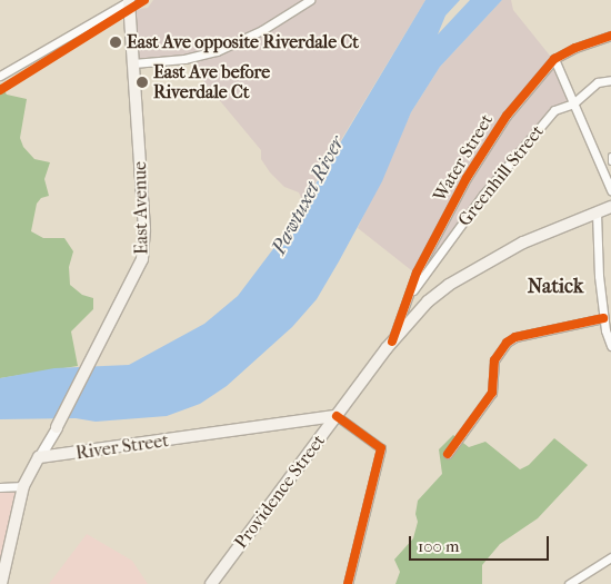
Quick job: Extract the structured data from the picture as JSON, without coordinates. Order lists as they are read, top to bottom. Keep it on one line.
{"streets":{"main road":["East Avenue","River Street","Providence Street"],"street":["Water Street","Greenhill Street"]},"crossings":[["Water Street","Greenhill Street"],["Water Street","Providence Street"],["East Avenue","River Street"],["River Street","Providence Street"]],"districts":["Natick"],"water":["Pawtuxet River"],"places":["East Ave opposite Riverdale Ct","East Ave before Riverdale Ct"],"scale_bar":"100 m"}
